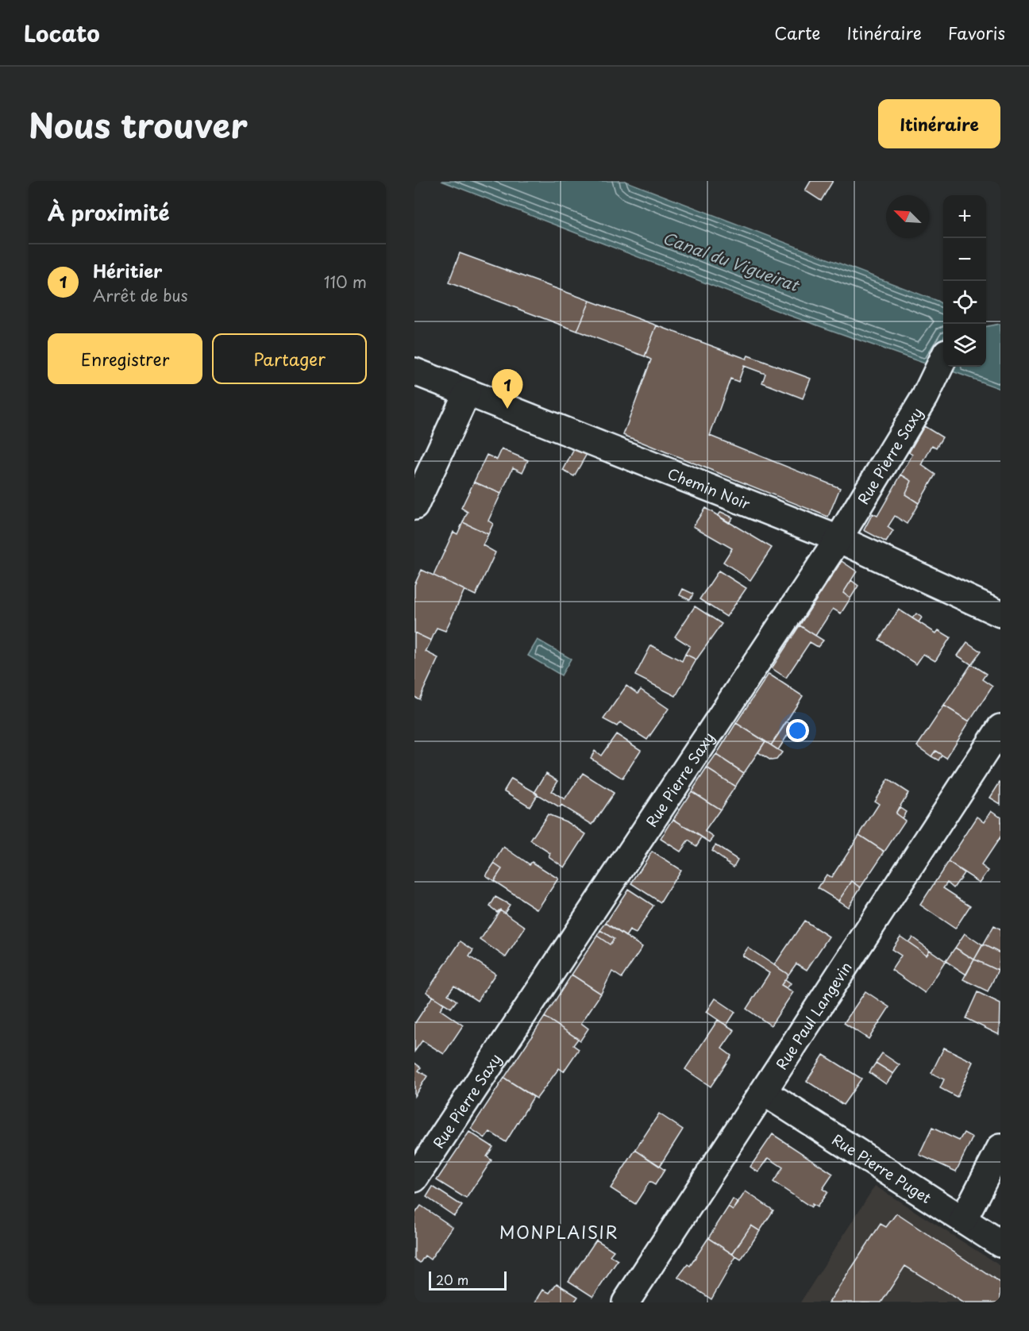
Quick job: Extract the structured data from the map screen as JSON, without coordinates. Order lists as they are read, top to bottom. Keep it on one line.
{"streets":{"street":["Rue Pierre Saxy","Chemin Noir","Rue Paul Langevin","Rue Pierre Puget"]},"crossings":[["Rue Pierre Saxy","Chemin Noir"],["Rue Paul Langevin","Rue Pierre Puget"]],"districts":["MONPLAISIR"],"water":["Canal du Vigueirat"],"scale_bar":"20 m","north":"top left","page":{"header":"Locato","nav":["Carte","Itinéraire","Favoris"],"title":"Nous trouver","buttons":["Itinéraire",["Enregistrer","Partager"]],"heading":"À proximité","map_buttons":["+","−"],"list":[{"mark":"1","name":"Héritier","note":"Arrêt de bus","value":"110 m"}],"pins":"1","scale":"20 m"}}
